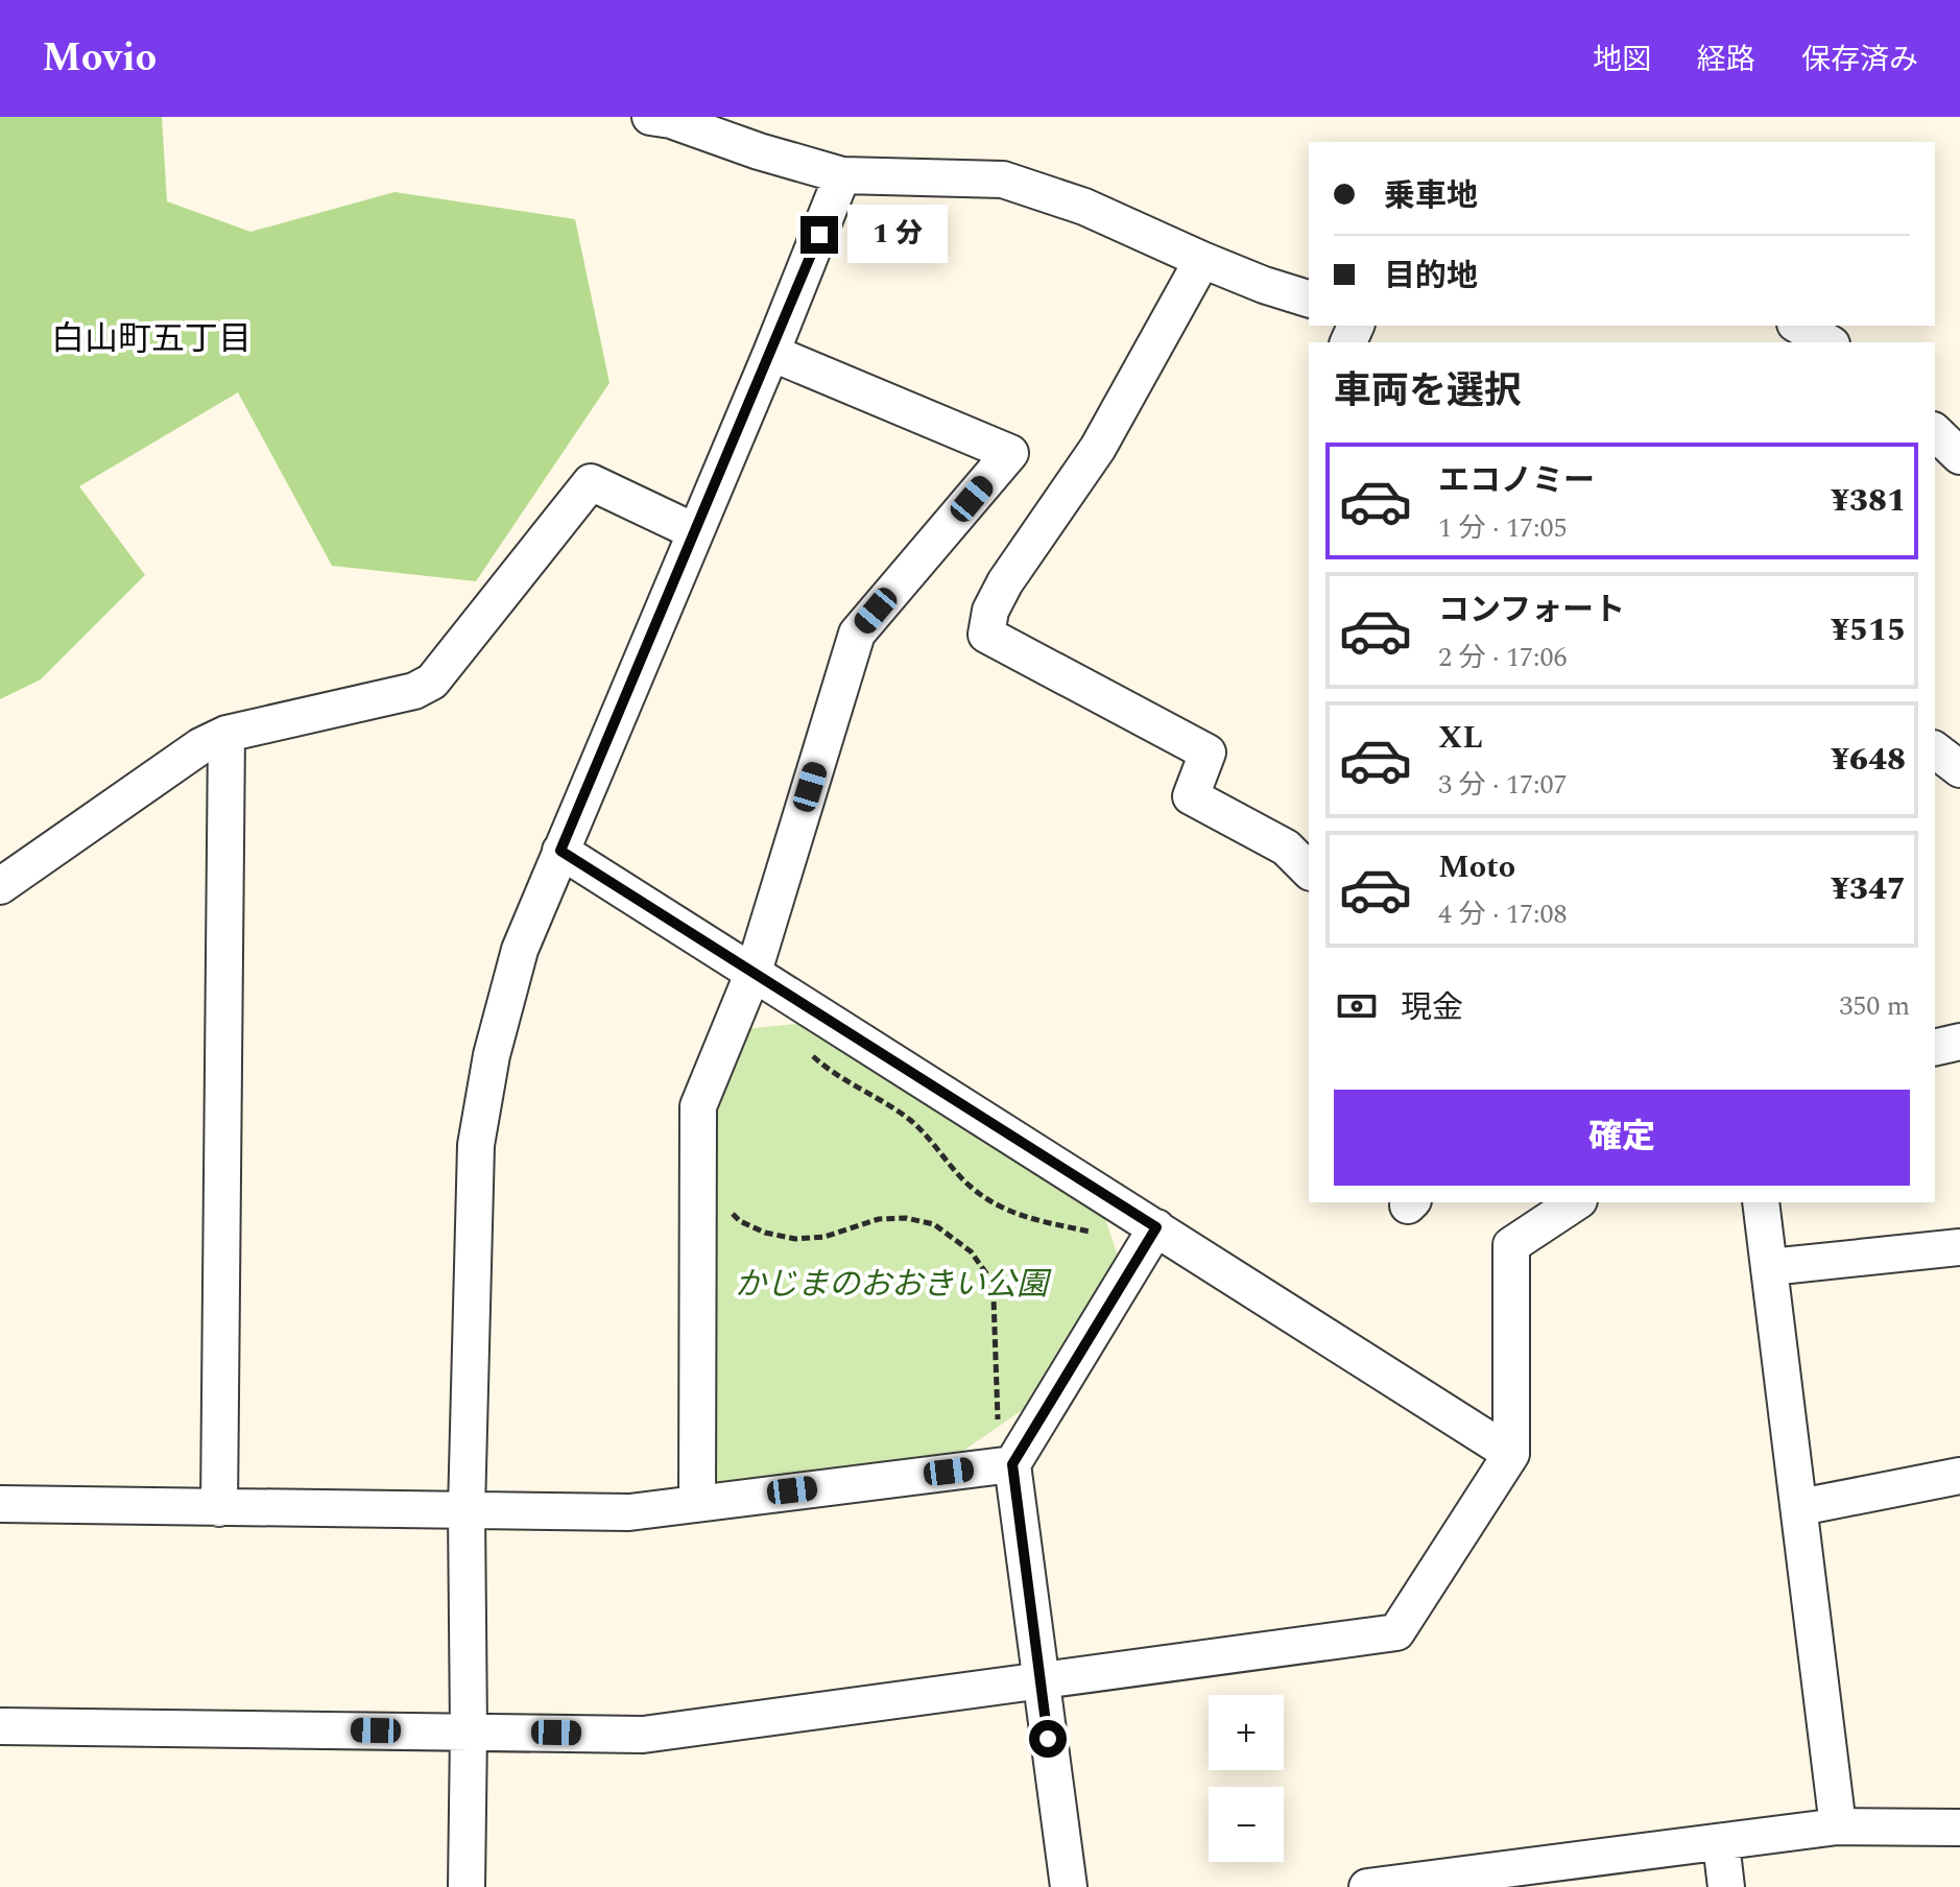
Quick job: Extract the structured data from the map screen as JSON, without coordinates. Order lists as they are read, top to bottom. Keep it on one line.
{"districts":["白山町五丁目"],"parks":["かじまのおおきい公園"],"page":{"header":"Movio","nav":["地図","経路","保存済み"],"banner":["乗車地","目的地"],"bubble":"1 分","heading":"車両を選択","list":[{"name":"エコノミー","note":"1 分 · 17:05","value":"¥381"},{"name":"コンフォート","note":"2 分 · 17:06","value":"¥515"},{"name":"XL","note":"3 分 · 17:07","value":"¥648"},{"name":"Moto","note":"4 分 · 17:08","value":"¥347"}],"pay":["現金","350 m"],"buttons":"確定","map_buttons":["+","−"]}}
